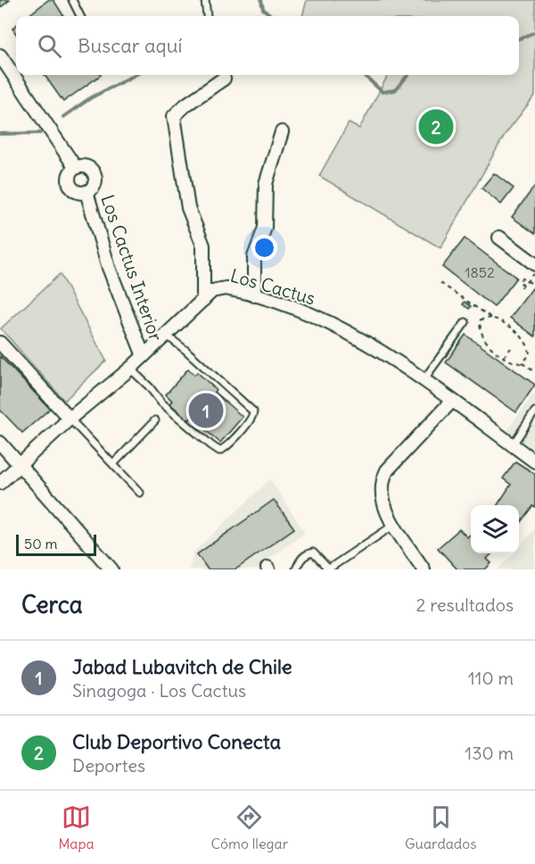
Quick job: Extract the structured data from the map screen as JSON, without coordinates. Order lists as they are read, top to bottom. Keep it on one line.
{"streets":{"street":["Los Cactus Interior","Los Cactus"]},"crossings":[["Los Cactus Interior","Los Cactus"]],"house_numbers":["1852"],"scale_bar":"50 m","page":{"search":"Buscar aquí","pins":["2","1"],"scale":"50 m","heading":["Cerca","2 resultados"],"list":[{"mark":"1","name":"Jabad Lubavitch de Chile","note":"Sinagoga · Los Cactus","value":"110 m"},{"mark":"2","name":"Club Deportivo Conecta","note":"Deportes","value":"130 m"}],"nav":["Mapa","Cómo llegar","Guardados"]}}
